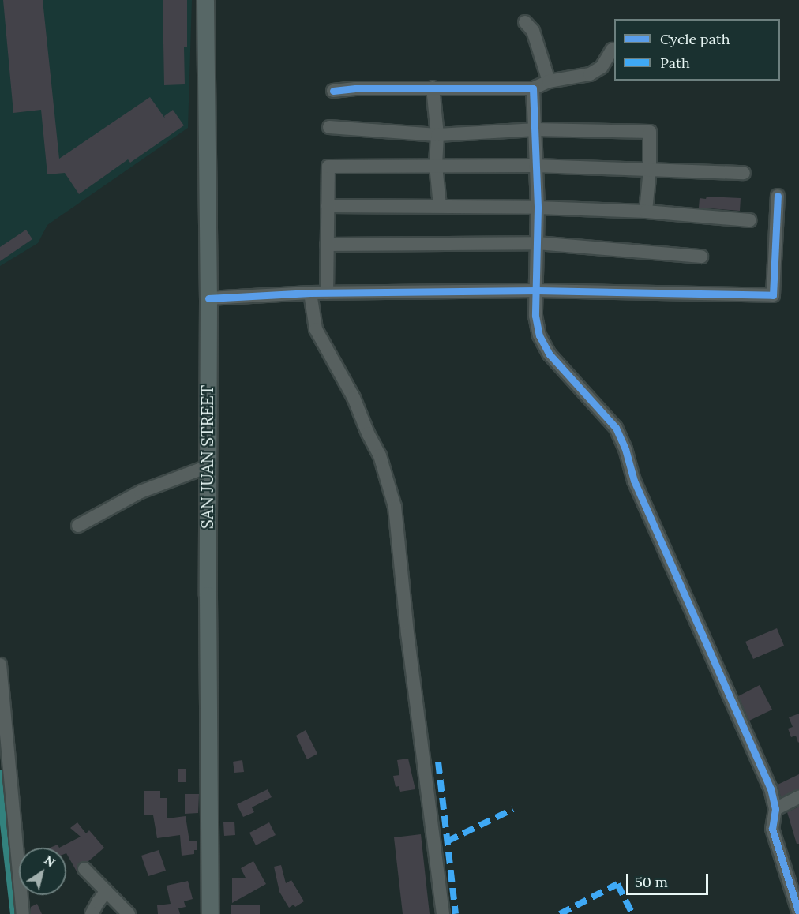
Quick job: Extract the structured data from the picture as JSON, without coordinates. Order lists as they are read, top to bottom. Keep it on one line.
{"streets":{"main road":["SAN JUAN STREET"]},"legend":["Cycle path","Path"],"scale_bar":"50 m","north":"top right"}
